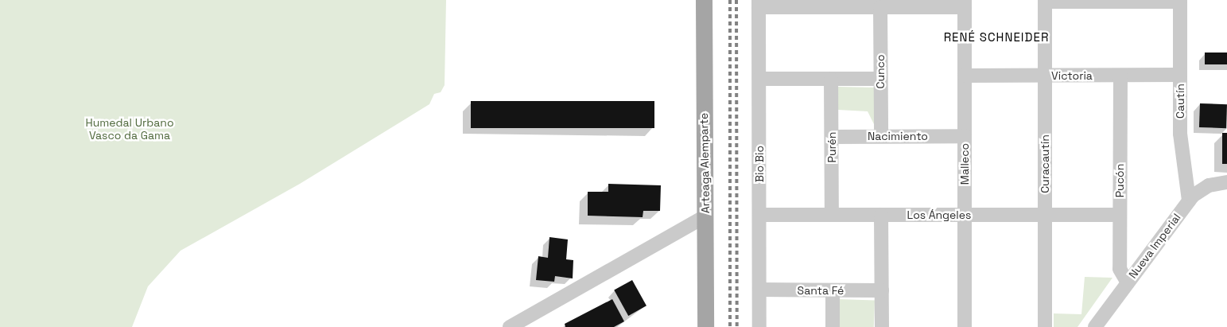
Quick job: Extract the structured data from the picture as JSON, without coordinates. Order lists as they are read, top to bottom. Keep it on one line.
{"streets":{"main road":["Arteaga Alemparte"],"street":["Cunco","Victoria","Cautín","Nacimiento","Purén","Bio Bio","Malleco","Curacautín","Pucón","Los Ángeles","Nueva Imperial","Santa Fé"]},"crossings":[["Cunco","Nacimiento"],["Victoria","Cautín"],["Victoria","Malleco"],["Victoria","Curacautín"],["Victoria","Pucón"],["Cautín","Nueva Imperial"],["Nacimiento","Purén"],["Nacimiento","Malleco"],["Purén","Los Ángeles"],["Bio Bio","Los Ángeles"],["Bio Bio","Santa Fé"],["Malleco","Los Ángeles"],["Curacautín","Los Ángeles"],["Pucón","Los Ángeles"],["Pucón","Nueva Imperial"]],"districts":["RENÉ SCHNEIDER"],"parks":["Humedal Urbano Vasco da Gama"]}
